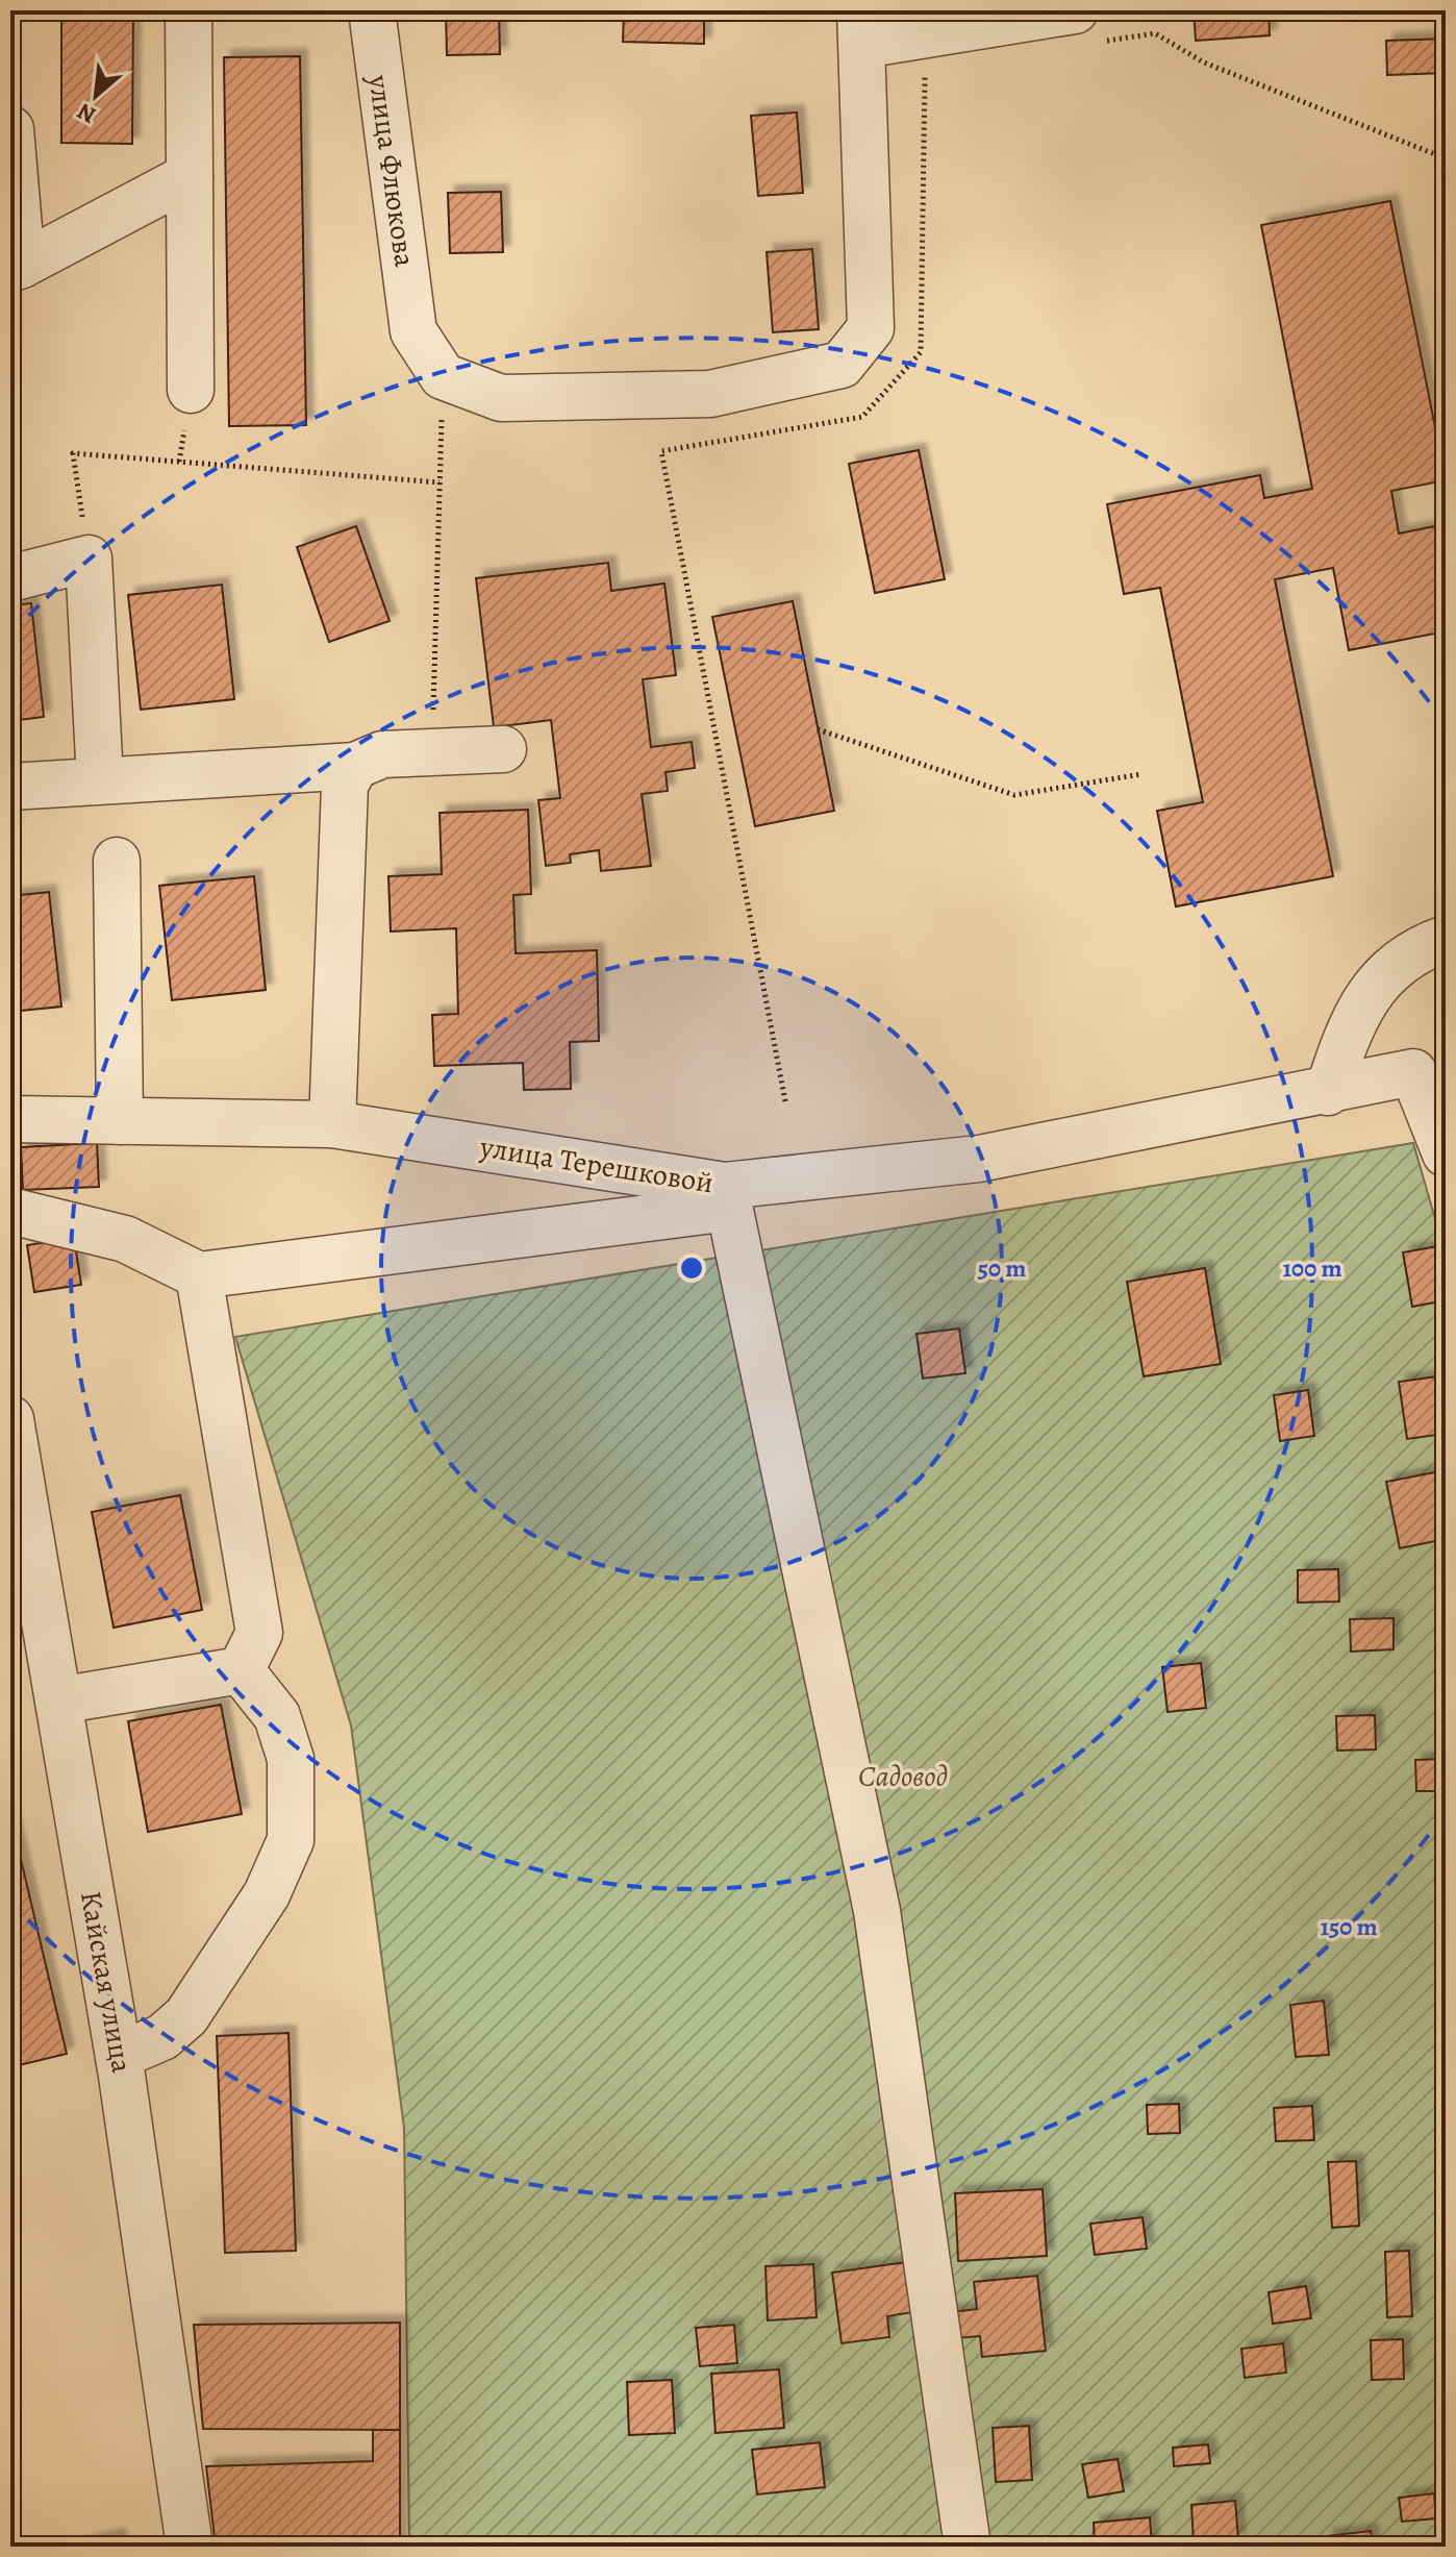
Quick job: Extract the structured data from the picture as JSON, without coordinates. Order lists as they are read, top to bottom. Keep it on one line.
{"streets":{"street":["улица Флюкова","улица Терешковой","Кайская улица"]},"parks":["Садовод"],"north":"bottom left","rings":["50 m","100 m","150 m"]}
